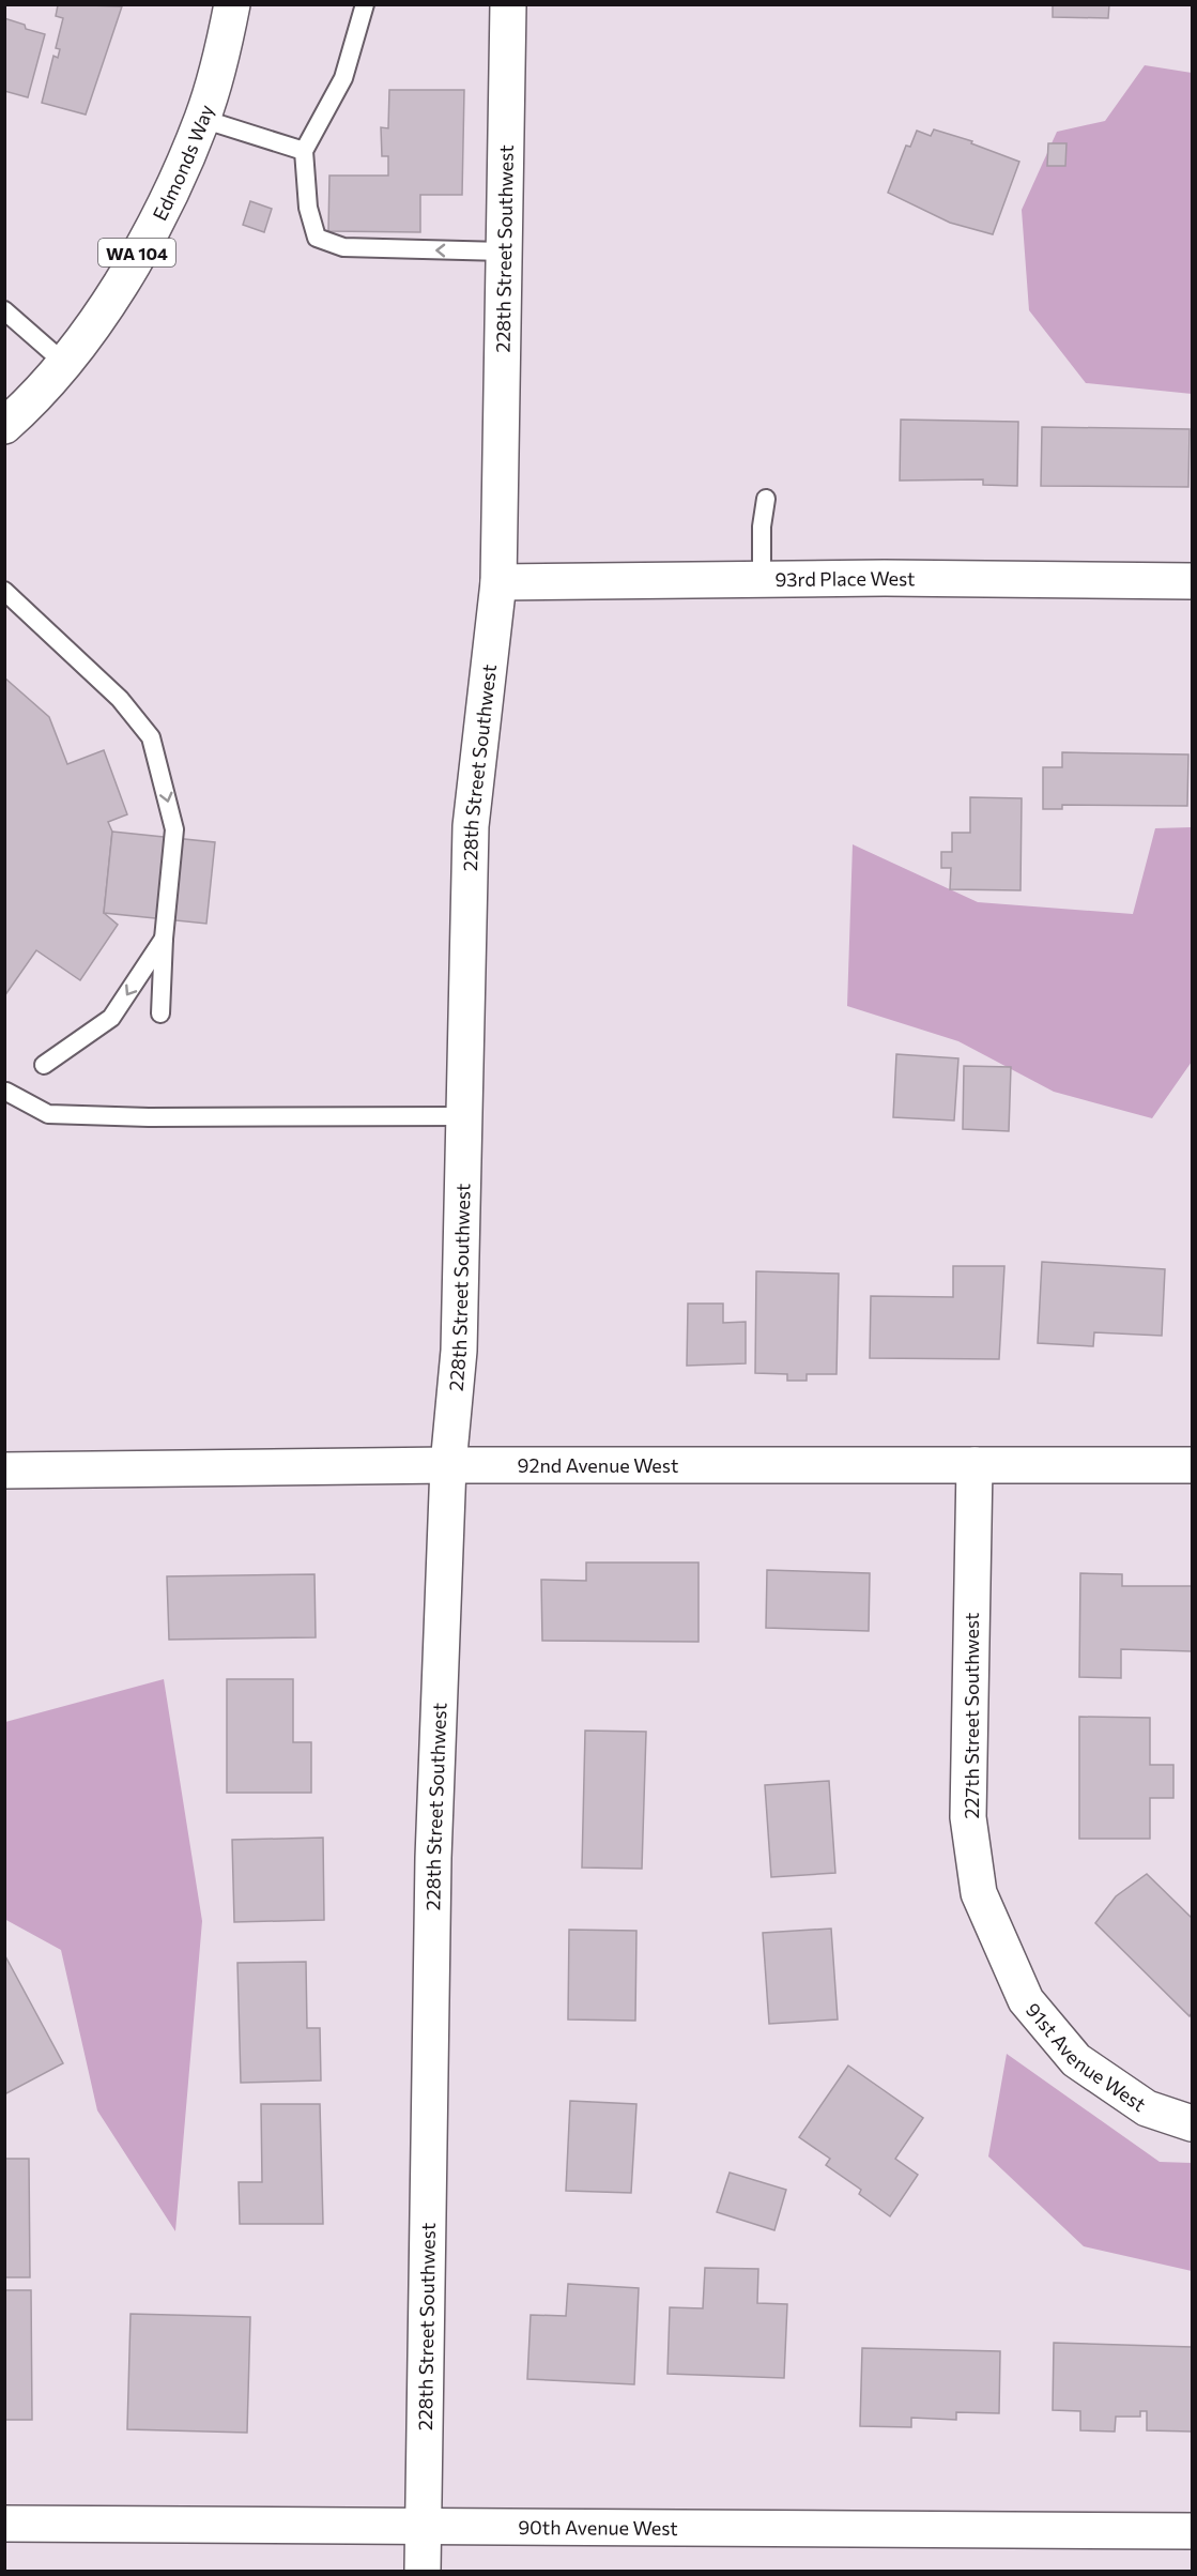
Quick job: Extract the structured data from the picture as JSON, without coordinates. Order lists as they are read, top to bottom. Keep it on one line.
{"streets":{"street":["Edmonds Way","228th Street Southwest","WA 104","93rd Place West","92nd Avenue West","227th Street Southwest","91st Avenue West","90th Avenue West"]},"crossings":[["228th Street Southwest","93rd Place West"],["228th Street Southwest","92nd Avenue West"],["228th Street Southwest","90th Avenue West"],["92nd Avenue West","227th Street Southwest"],["227th Street Southwest","91st Avenue West"]]}
